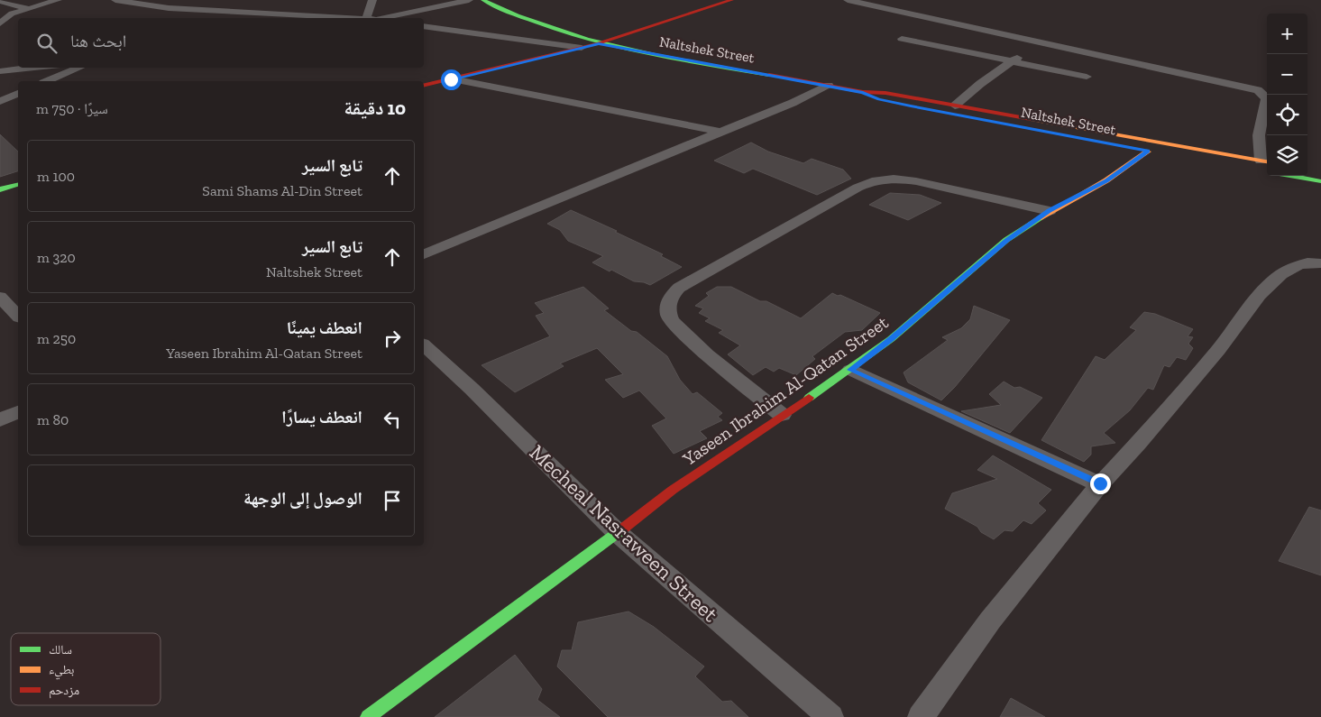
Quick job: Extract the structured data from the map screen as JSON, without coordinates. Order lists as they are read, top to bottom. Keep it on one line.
{"streets":{"main road":["Naltshek Street","Yaseen Ibrahim Al-Qatan Street"],"street":["Mecheal Nasraween Street"]},"crossings":[["Naltshek Street","Yaseen Ibrahim Al-Qatan Street"],["Yaseen Ibrahim Al-Qatan Street","Mecheal Nasraween Street"]],"legend":["سالك","بطيء","مزدحم"],"page":{"map_buttons":["+","−"],"search":"ابحث هنا","heading":["10 دقيقة","سيرًا · 750 m"],"list":[["تابع السير","Sami Shams Al-Din Street","100 m"],["تابع السير","Naltshek Street","320 m"],["انعطف يمينًا","Yaseen Ibrahim Al-Qatan Street","250 m"],["انعطف يسارًا","80 m"],"الوصول إلى الوجهة"]}}
